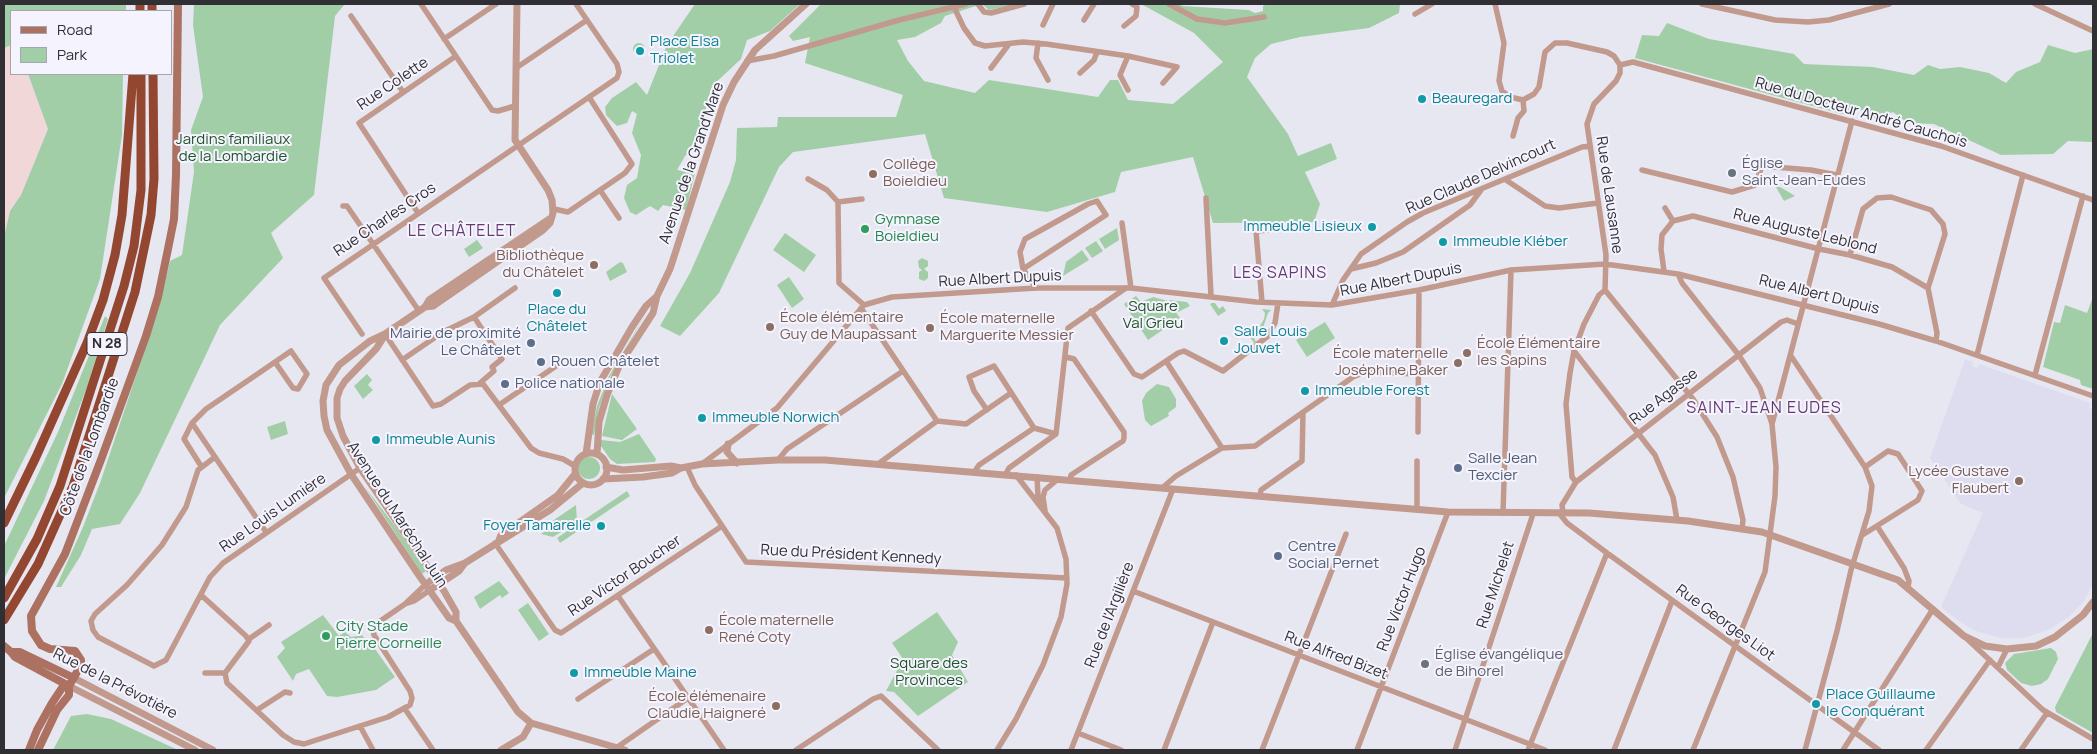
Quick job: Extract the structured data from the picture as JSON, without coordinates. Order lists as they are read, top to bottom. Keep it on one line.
{"streets":{"highway":["N 28"],"main road":["Côte de la Lombardie","Rue de la Prévotière"],"street":["Rue Colette","Rue du Docteur André Cauchois","Avenue de la Grand'Mare","Rue Claude Delvincourt","Rue de Lausanne","Rue Charles Cros","Rue Auguste Leblond","Rue Albert Dupuis","Rue Agasse","Rue Louis Lumière","Avenue du Maréchal Juin","Rue du Président Kennedy","Rue Victor Boucher","Rue Michelet","Rue Victor Hugo","Rue de l'Argilière","Rue Georges Liot","Rue Alfred Bizet"]},"crossings":[["Rue Colette","Rue Charles Cros"],["Rue du Docteur André Cauchois","Rue de Lausanne"],["Rue Claude Delvincourt","Rue de Lausanne"],["Rue Claude Delvincourt","Rue Albert Dupuis"],["Rue de Lausanne","Rue Albert Dupuis"],["Rue Agasse","Rue Georges Liot"],["Côte de la Lombardie","Rue de la Prévotière"],["Rue Louis Lumière","Avenue du Maréchal Juin"],["Rue du Président Kennedy","Rue Victor Boucher"],["Rue Michelet","Rue Alfred Bizet"],["Rue Victor Hugo","Rue Alfred Bizet"],["Rue de l'Argilière","Rue Alfred Bizet"]],"districts":["LE CHÂTELET","LES SAPINS","SAINT-JEAN EUDES"],"parks":["Jardins familiaux de la Lombardie","Square Val Grieu","Square des Provinces"],"places":["Place Elsa Triolet","Beauregard","Église Saint-Jean-Eudes","Collège Boieldieu","Immeuble Lisieux","Gymnase Boieldieu","Immeuble Kléber","Bibliothèque du Châtelet","Place du Châtelet","École élémentaire Guy de Maupassant","École maternelle Marguerite Messier","Salle Louis Jouvet","Mairie de proximité Le Châtelet","École Élémentaire les Sapins","Rouen Châtelet","École maternelle Joséphine Baker","Police nationale","Immeuble Forest","Immeuble Norwich","Immeuble Aunis","Salle Jean Texcier","Lycée Gustave Flaubert","Foyer Tamarelle","Centre Social Pernet","École maternelle René Coty","City Stade Pierre Corneille","Église évangélique de Bihorel","Immeuble Maine","Place Guillaume le Conquérant","École élémenaire Claudie Haigneré"],"legend":["Road","Park"]}
